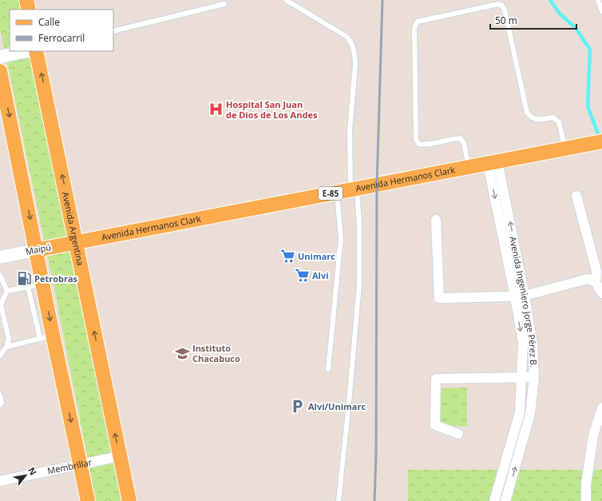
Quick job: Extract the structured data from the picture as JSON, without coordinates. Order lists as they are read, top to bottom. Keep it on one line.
{"streets":{"main road":["Avenida Hermanos Clark","E-85","Avenida Argentina","Maipú"],"street":["Avenida Ingeniero Jorge Pérez B.","Membrillar"]},"crossings":[["Avenida Hermanos Clark","Avenida Argentina"],["Avenida Hermanos Clark","Maipú"],["Avenida Hermanos Clark","Avenida Ingeniero Jorge Pérez B."],["Avenida Argentina","Maipú"],["Avenida Argentina","Membrillar"]],"places":{"hospital":["Hospital San Juan de Dios de Los Andes"],"supermarket":["Unimarc","Alvi"],"fuel station":["Petrobras"],"school or university":["Instituto Chacabuco"],"parking":["Alvi/Unimarc"]},"legend":["Calle","Ferrocarril"],"scale_bar":"50 m","north":"top right"}
